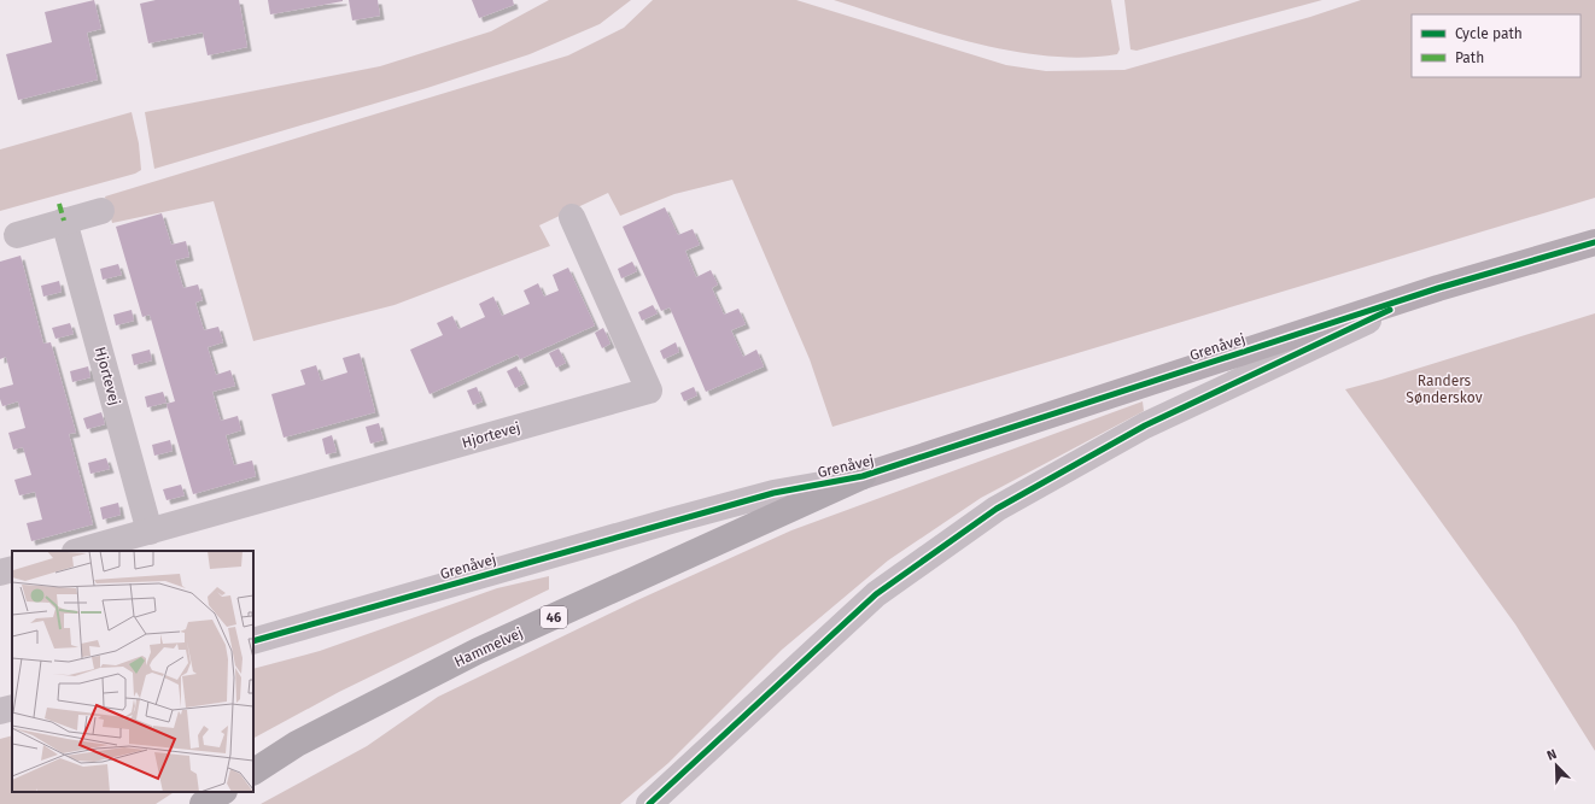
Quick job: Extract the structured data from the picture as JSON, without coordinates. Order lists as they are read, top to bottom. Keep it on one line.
{"streets":{"highway":["46","Hammelvej"],"main road":["Grenåvej"],"street":["Hjortevej"]},"crossings":[["Grenåvej","Hammelvej"]],"parks":["Randers Sønderskov"],"legend":["Cycle path","Path"],"north":"top left"}
